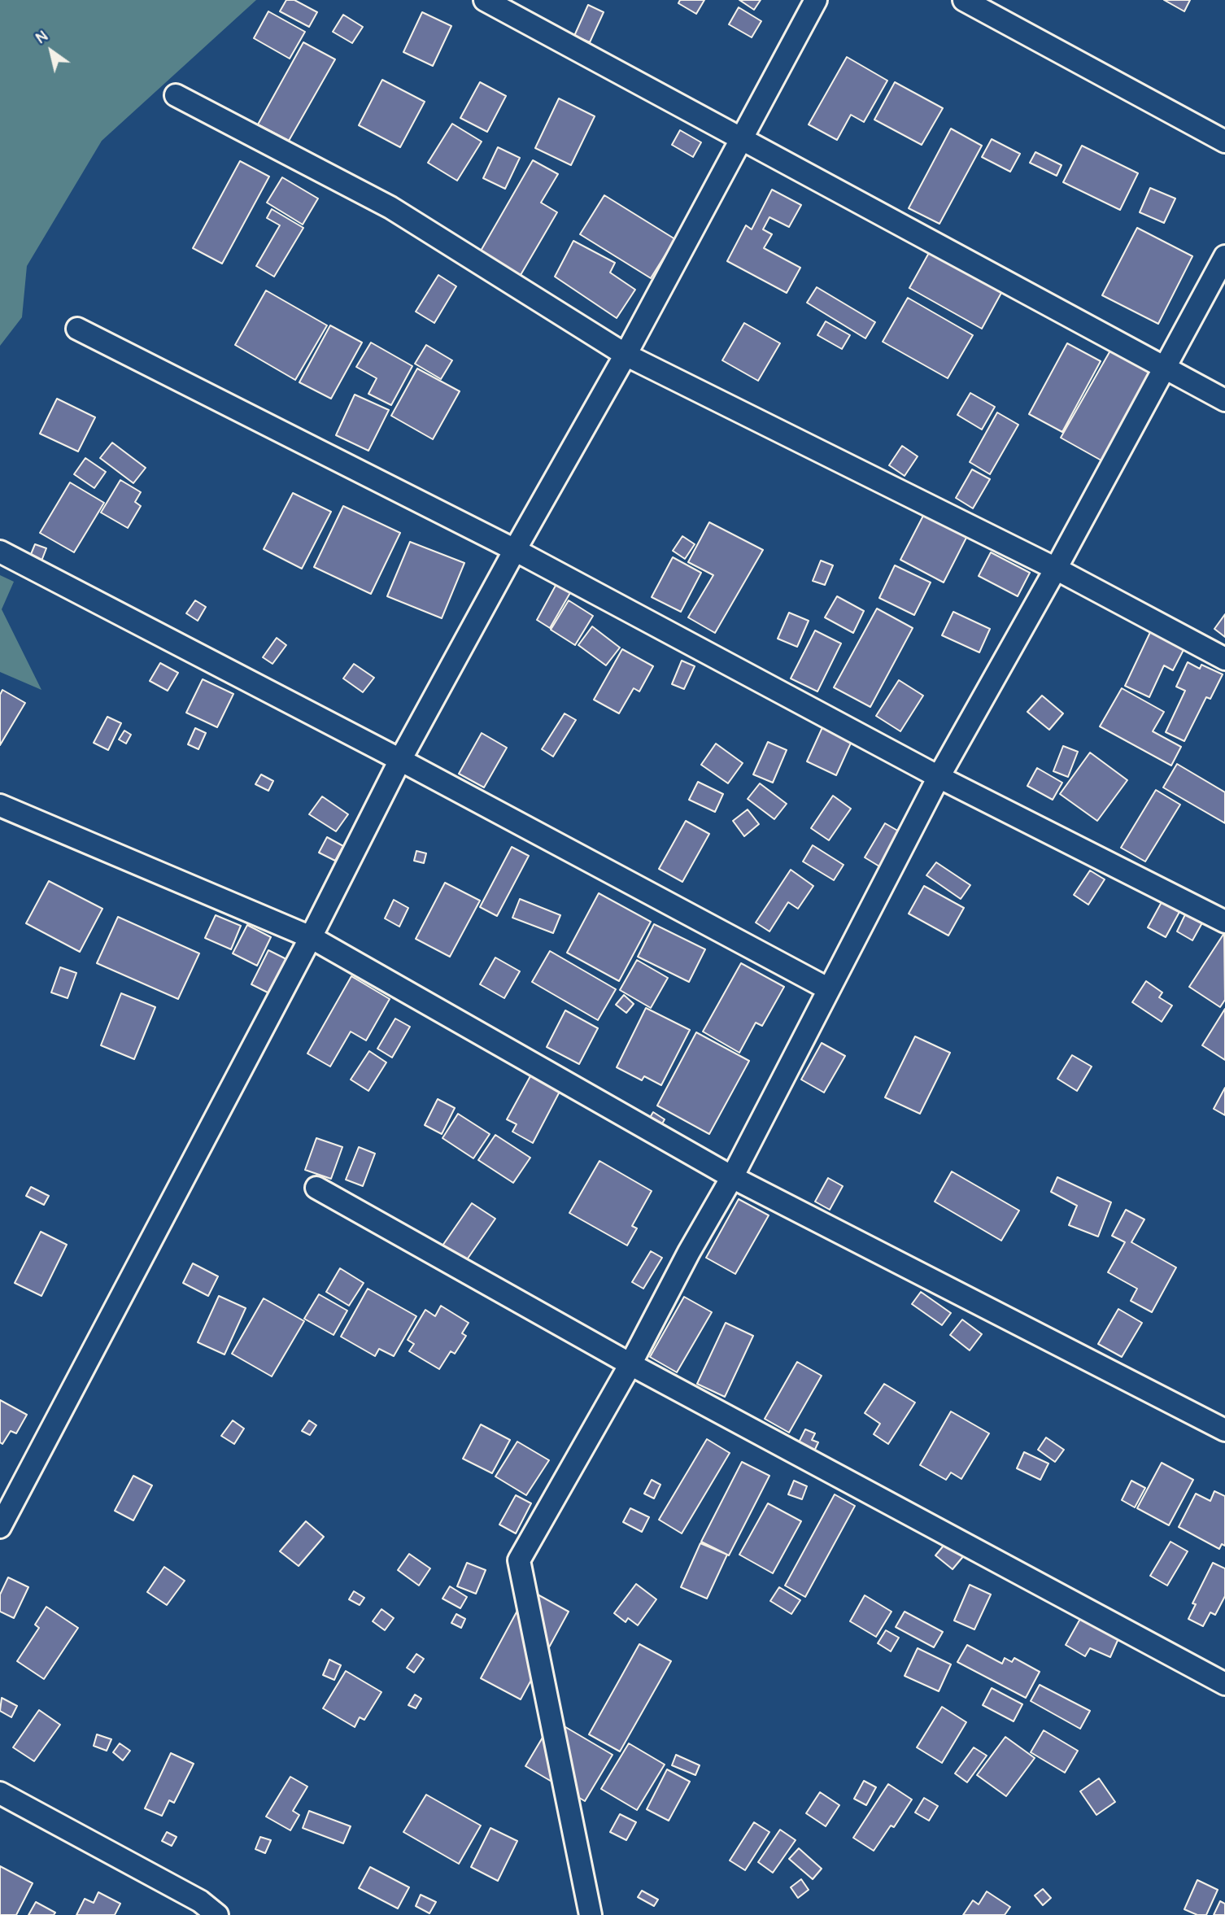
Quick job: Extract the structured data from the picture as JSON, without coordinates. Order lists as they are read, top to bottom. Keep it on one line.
{"north":"top left"}
